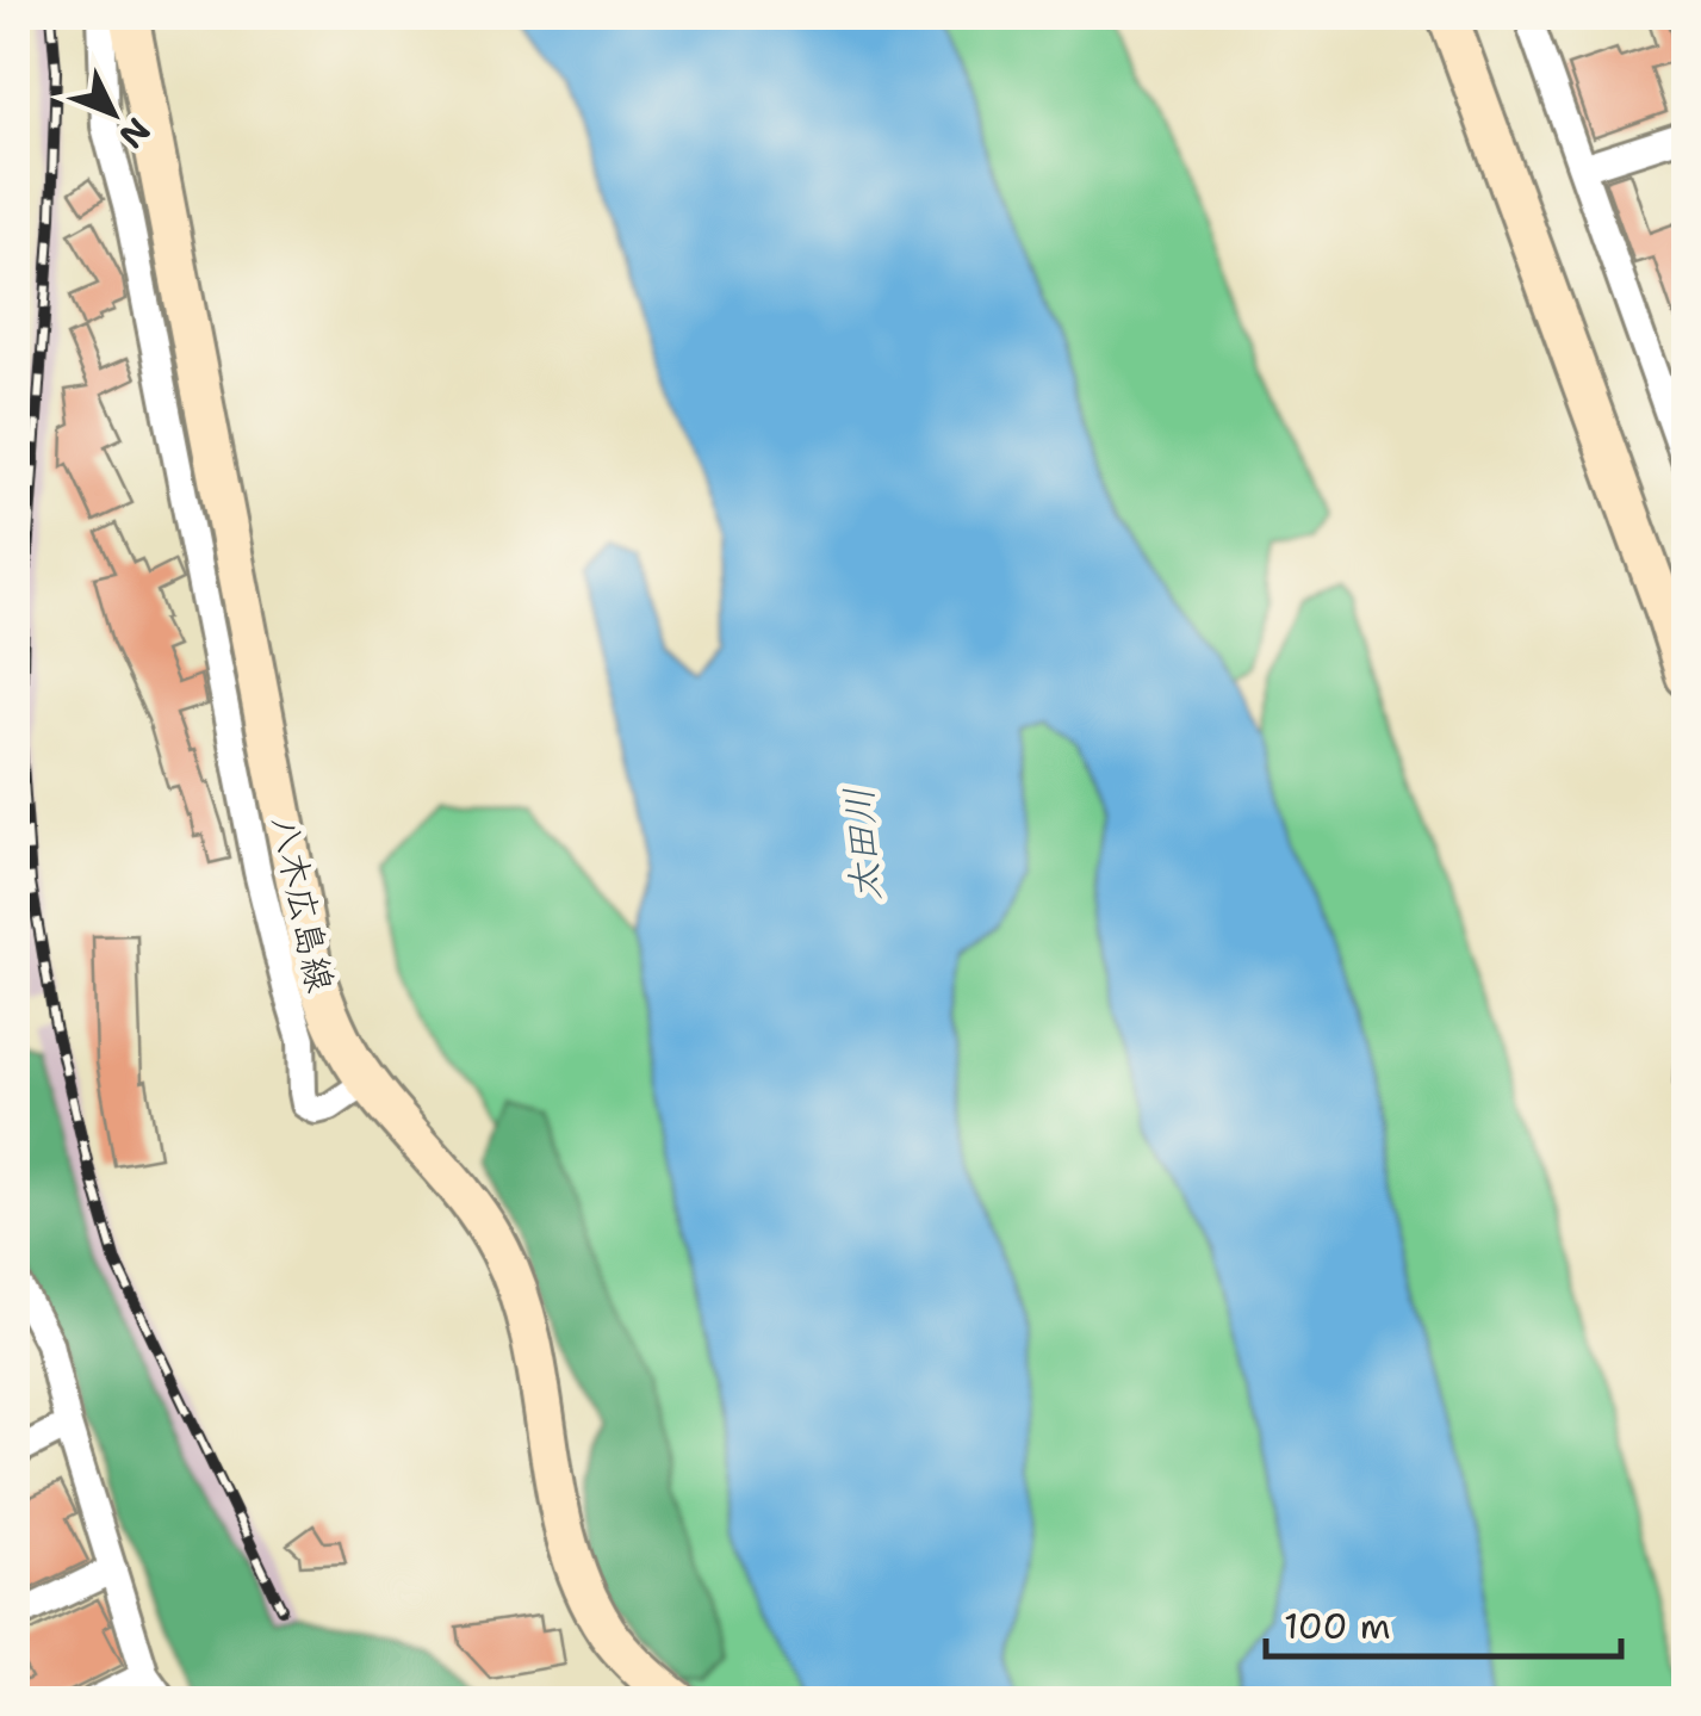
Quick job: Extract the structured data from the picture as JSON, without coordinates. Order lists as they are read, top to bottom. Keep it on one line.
{"streets":{"main road":["八木広島線"]},"water":["太田川"],"scale_bar":"100 m","north":"bottom right"}
